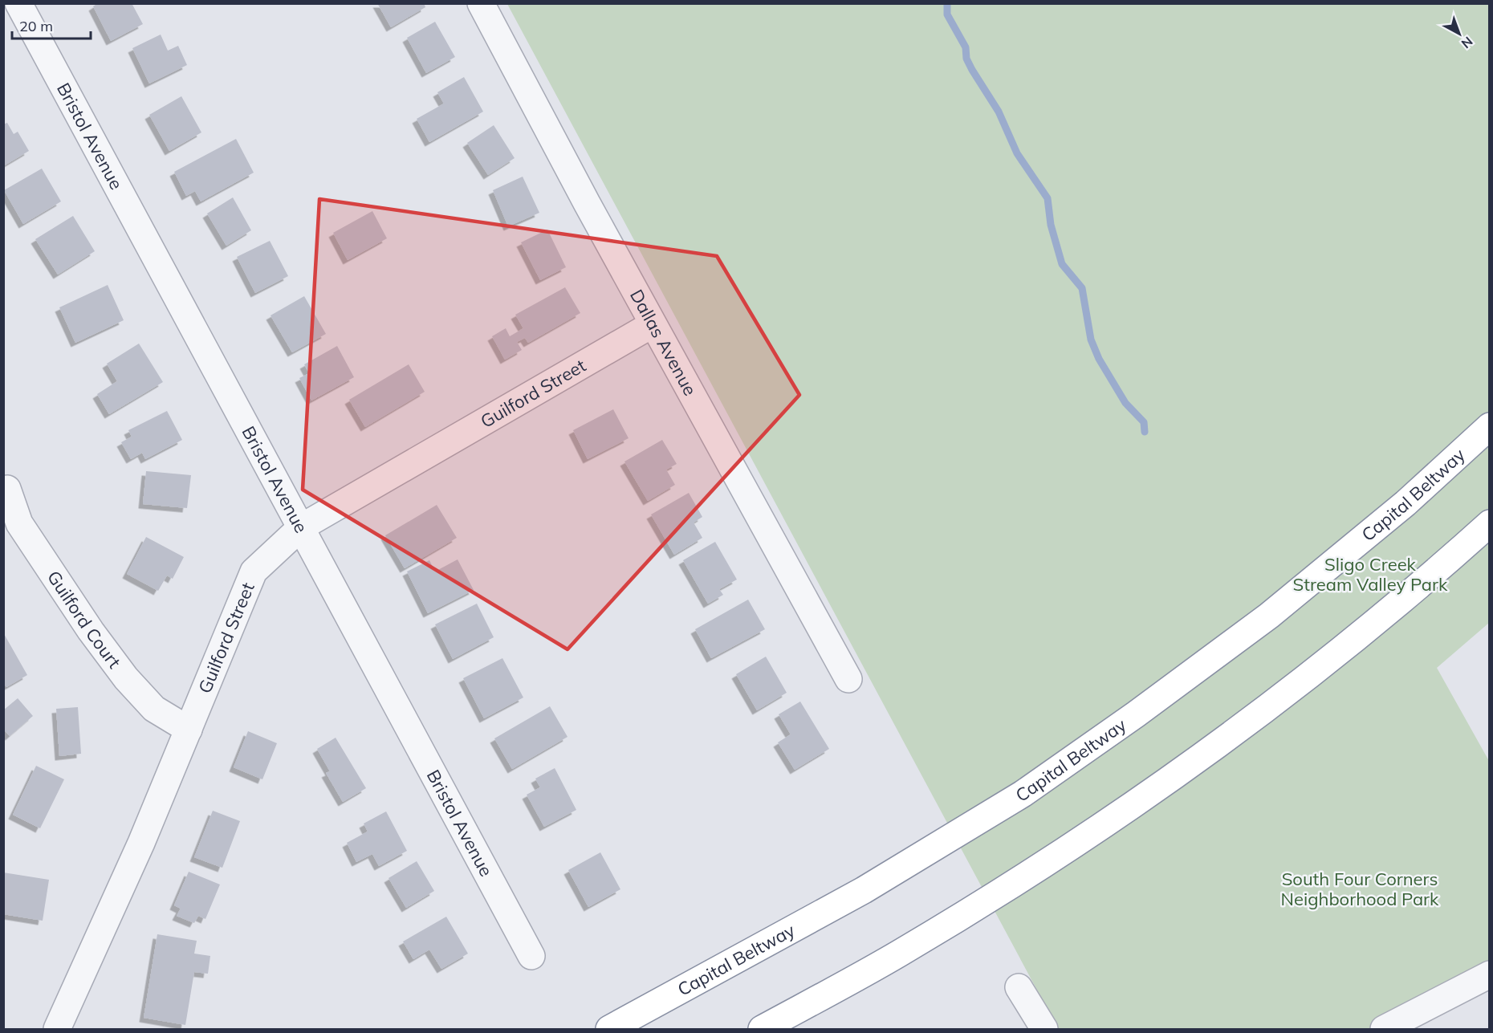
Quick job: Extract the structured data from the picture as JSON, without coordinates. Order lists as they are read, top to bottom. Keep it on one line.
{"streets":{"highway":["Capital Beltway"],"street":["Bristol Avenue","Dallas Avenue","Guilford Street","Guilford Court"]},"crossings":[["Bristol Avenue","Guilford Street"],["Dallas Avenue","Guilford Street"],["Guilford Street","Guilford Court"]],"parks":["Sligo Creek Stream Valley Park","South Four Corners Neighborhood Park"],"scale_bar":"20 m","north":"bottom right"}
